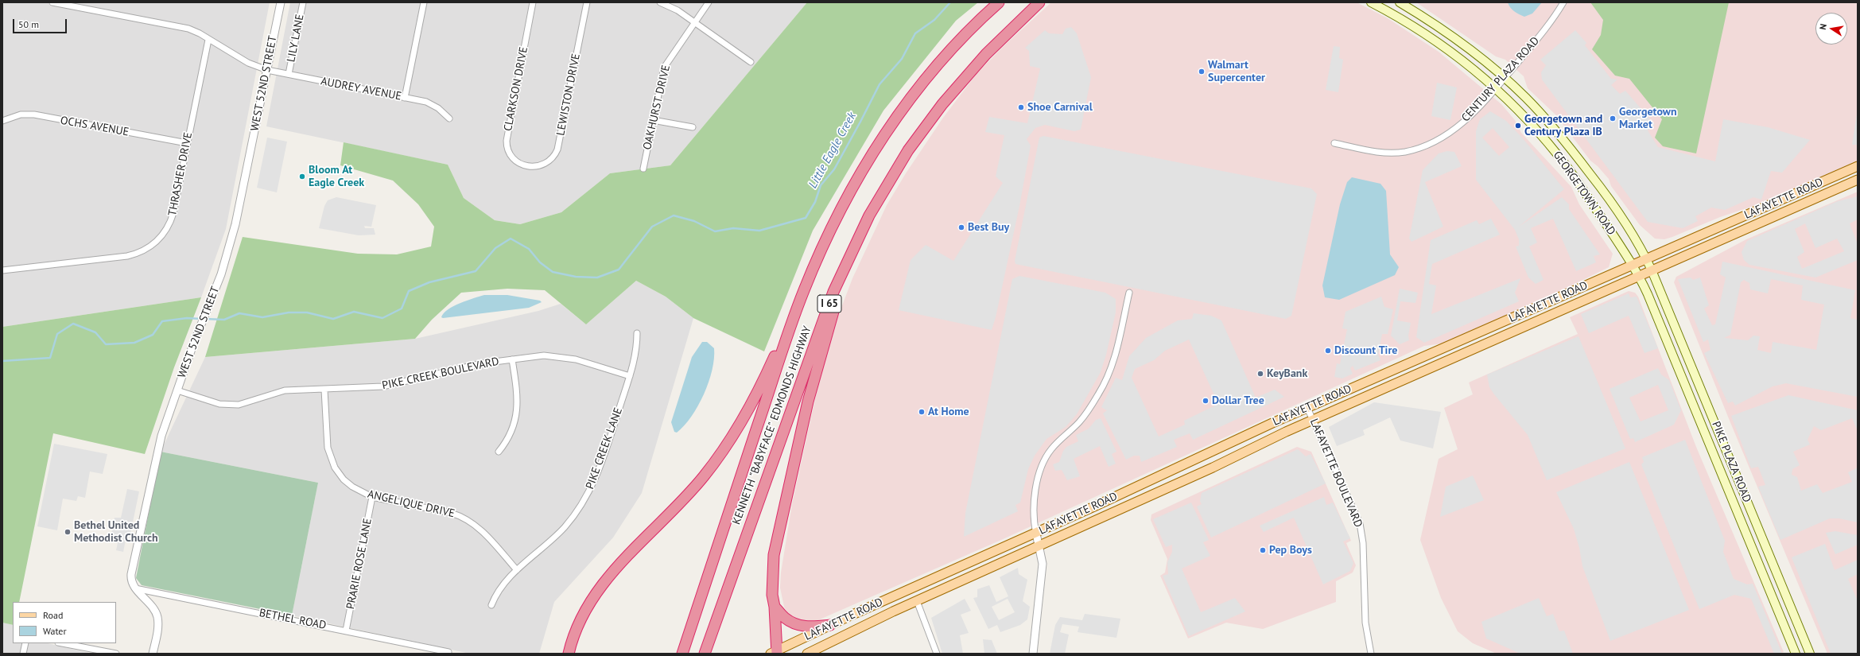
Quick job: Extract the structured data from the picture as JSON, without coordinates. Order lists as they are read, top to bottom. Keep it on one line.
{"streets":{"highway":["I 65","KENNETH \"BABYFACE\" EDMONDS HIGHWAY"],"main road":["GEORGETOWN ROAD","LAFAYETTE ROAD","PIKE PLAZA ROAD"],"street":["LILY LANE","CENTURY PLAZA ROAD","WEST 52ND STREET","AUDREY AVENUE","CLARKSON DRIVE","LEWISTON DRIVE","OAKHURST DRIVE","OCHS AVENUE","THRASHER DRIVE","PIKE CREEK BOULEVARD","PIKE CREEK LANE","LAFAYETTE BOULEVARD","ANGELIQUE DRIVE","PRARIE ROSE LANE","BETHEL ROAD"]},"crossings":[["LILY LANE","AUDREY AVENUE"],["CENTURY PLAZA ROAD","GEORGETOWN ROAD"],["WEST 52ND STREET","AUDREY AVENUE"],["WEST 52ND STREET","PIKE CREEK BOULEVARD"],["WEST 52ND STREET","BETHEL ROAD"],["AUDREY AVENUE","THRASHER DRIVE"],["CLARKSON DRIVE","LEWISTON DRIVE"],["OCHS AVENUE","THRASHER DRIVE"],["GEORGETOWN ROAD","LAFAYETTE ROAD"],["GEORGETOWN ROAD","PIKE PLAZA ROAD"],["LAFAYETTE ROAD","PIKE PLAZA ROAD"],["LAFAYETTE ROAD","LAFAYETTE BOULEVARD"],["PIKE CREEK BOULEVARD","PIKE CREEK LANE"],["PIKE CREEK BOULEVARD","ANGELIQUE DRIVE"],["PIKE CREEK LANE","ANGELIQUE DRIVE"],["ANGELIQUE DRIVE","PRARIE ROSE LANE"],["PRARIE ROSE LANE","BETHEL ROAD"]],"water":["Little Eagle Creek"],"places":["Walmart Supercenter","Shoe Carnival","Georgetown Market","Georgetown and Century Plaza IB","Bloom At Eagle Creek","Best Buy","Discount Tire","KeyBank","Dollar Tree","At Home","Bethel United Methodist Church","Pep Boys"],"legend":["Road","Water"],"scale_bar":"50 m","north":"left"}
